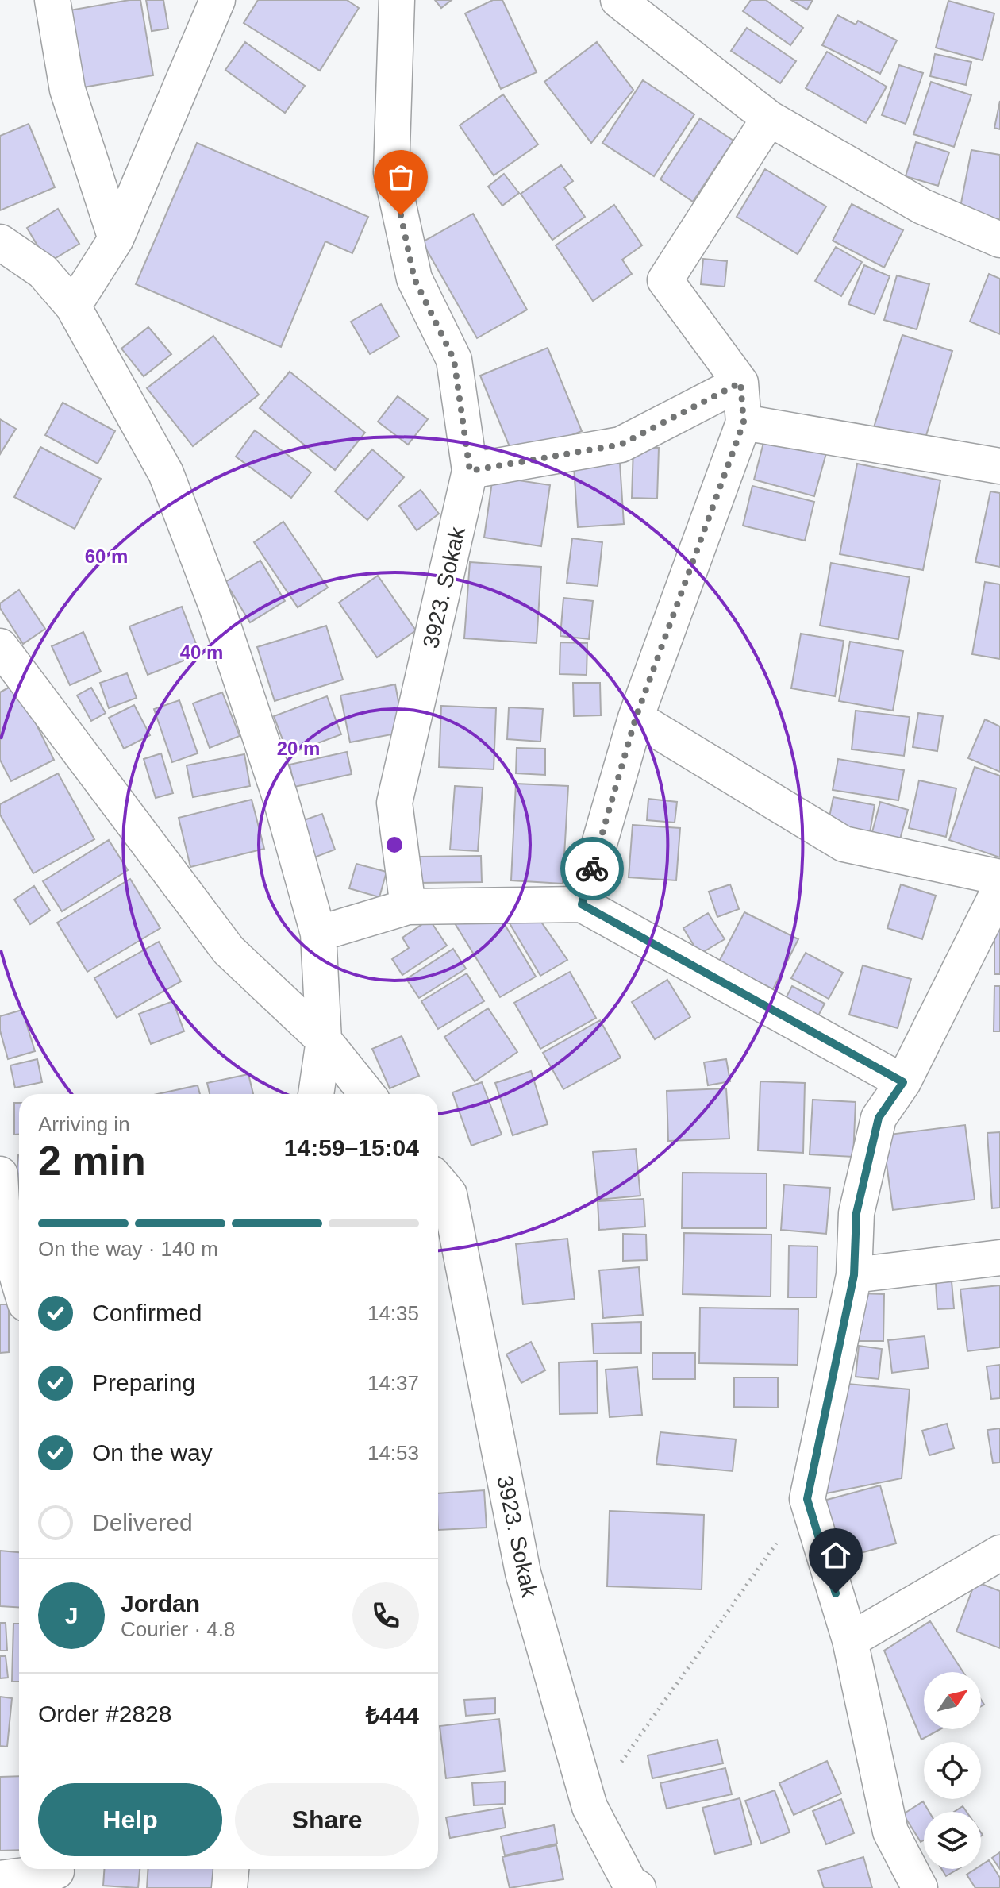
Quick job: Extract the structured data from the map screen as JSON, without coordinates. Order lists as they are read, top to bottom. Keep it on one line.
{"streets":{"street":["3923. Sokak"]},"north":"top right","page":{"heading":["2 min","Arriving in","14:59–15:04"],"panel":["Jordan","Courier · 4.8","Order #2828","₺444"],"bar":"On the way · 140 m","list":[["Confirmed","14:35"],["Preparing","14:37"],["On the way","14:53"],"Delivered"],"round":"J","buttons":["Help","Share"]},"rings":["60 m","40 m","20 m"]}
